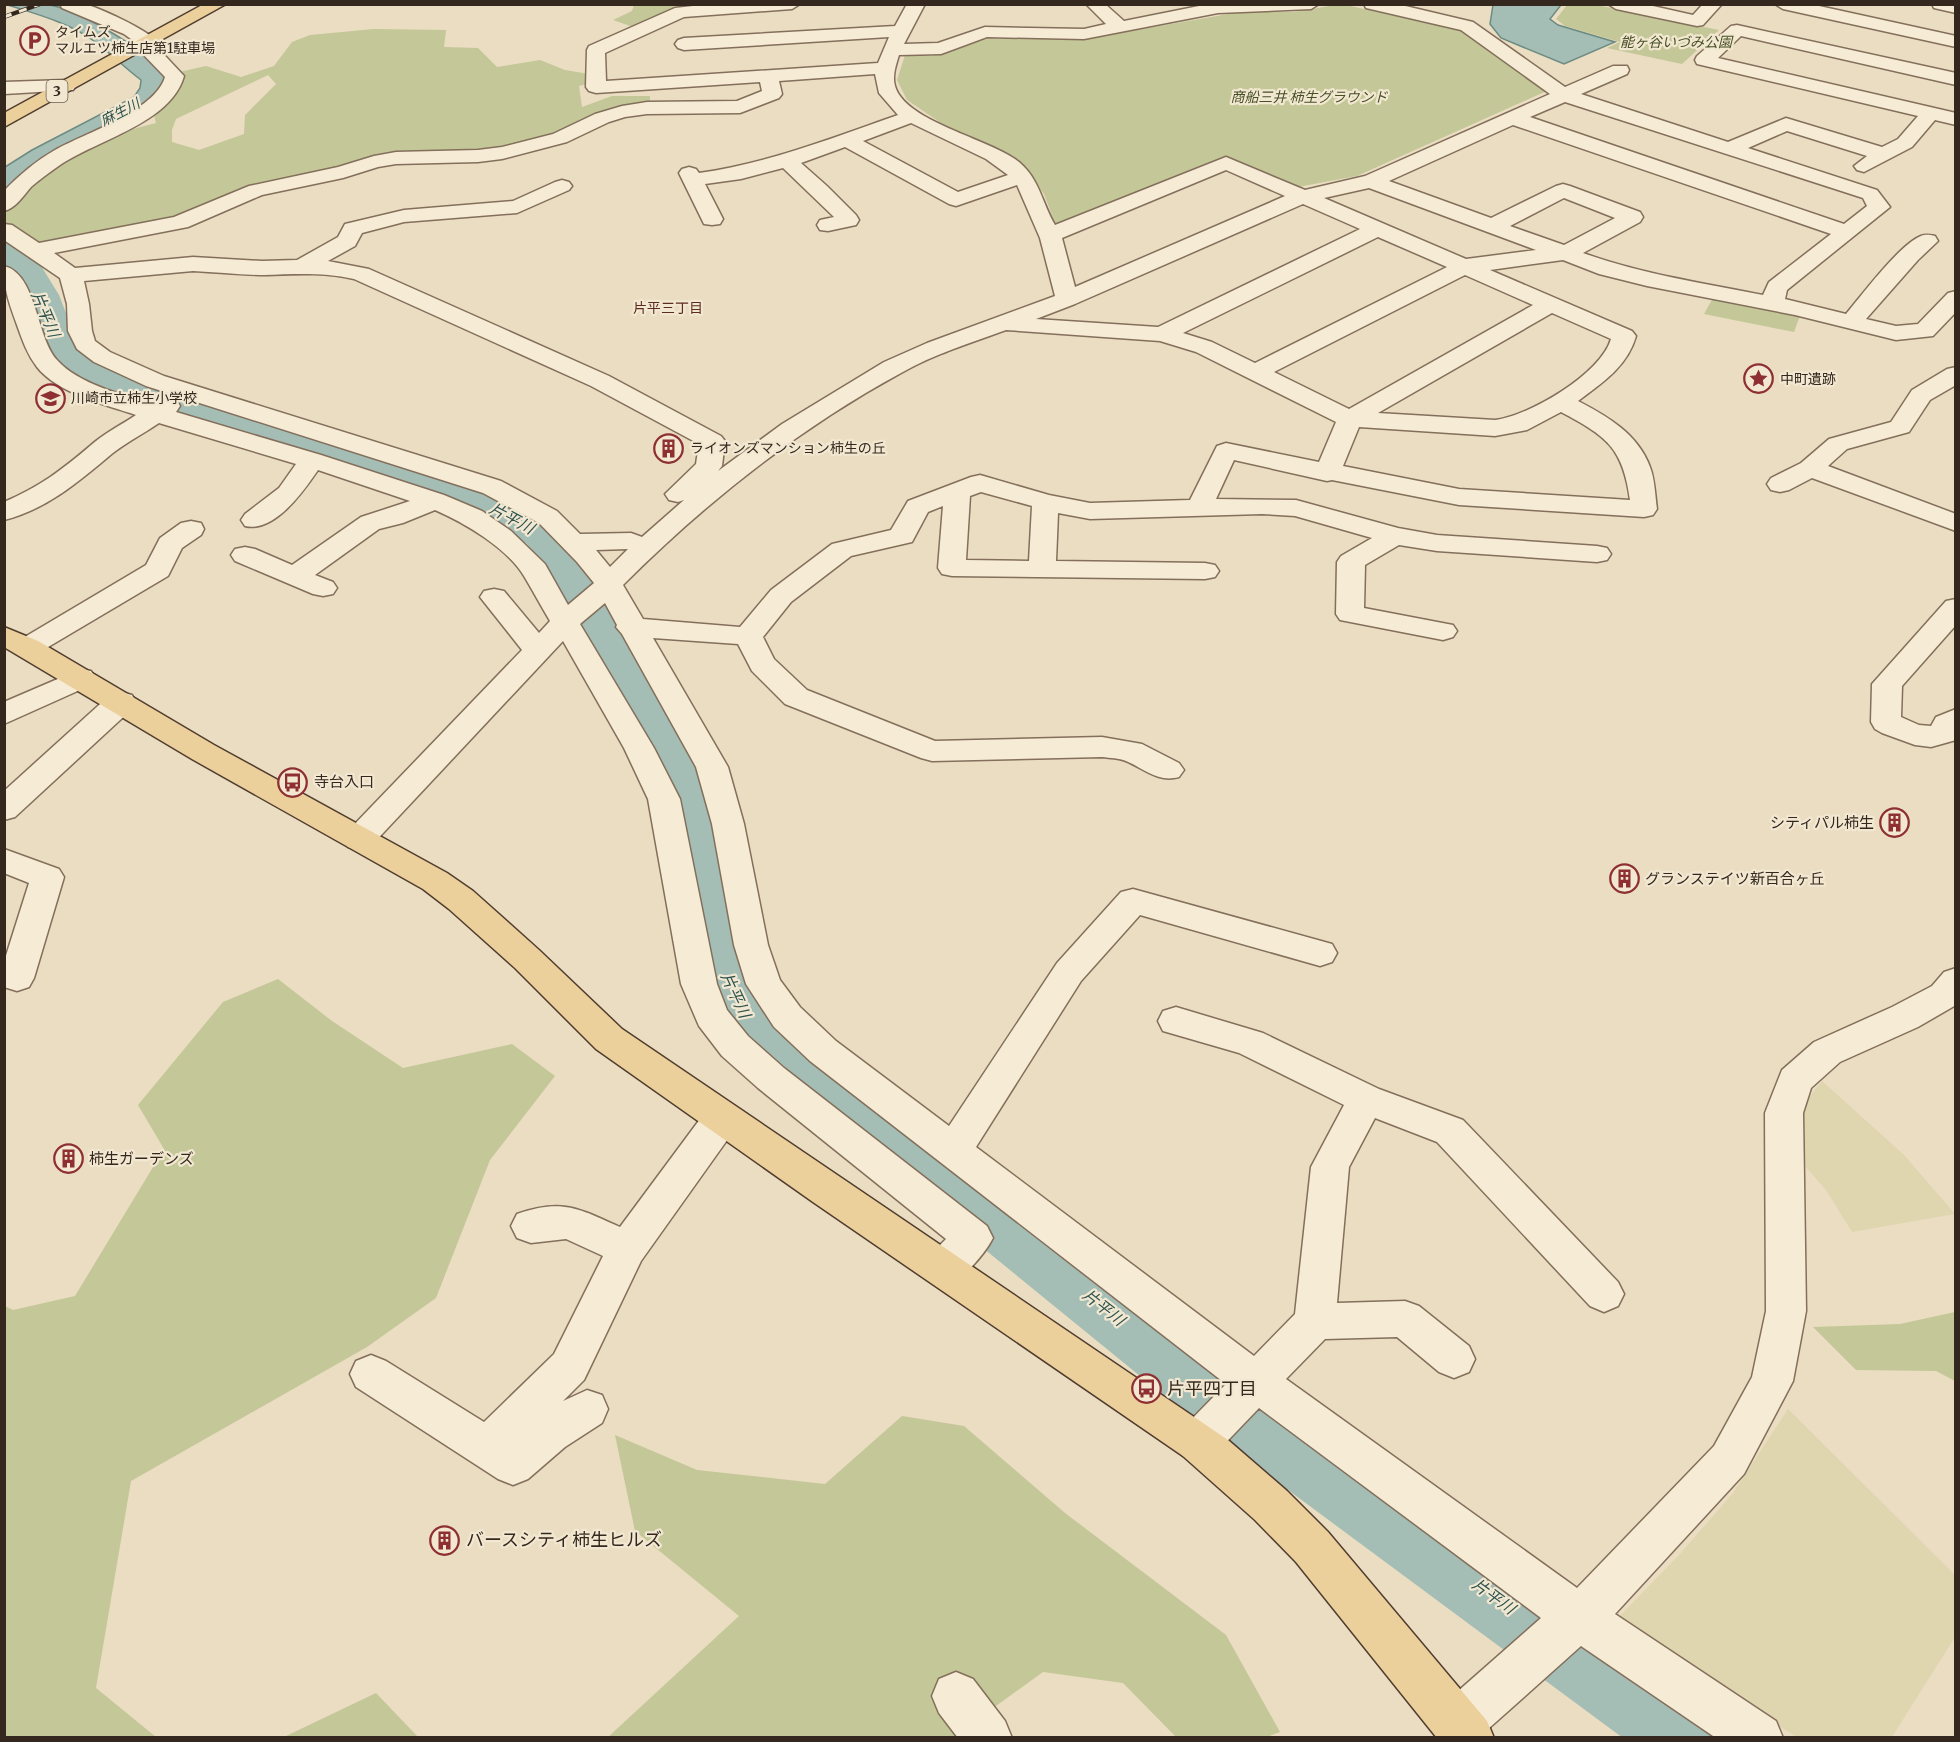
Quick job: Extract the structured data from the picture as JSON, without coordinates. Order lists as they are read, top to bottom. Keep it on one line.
{"streets":{"main road":["3"]},"districts":["片平三丁目"],"water":["麻生川","片平川"],"parks":["能ヶ谷いづみ公園","商船三井 柿生グラウンド"],"places":{"parking":["タイムズ マルエツ柿生店第1駐車場"],"place":["中町遺跡"],"school or university":["川崎市立柿生小学校"],"building":["ライオンズマンション柿生の丘","シティパル柿生","グランステイツ新百合ヶ丘","柿生ガーデンズ","バースシティ柿生ヒルズ"],"bus stop":["寺台入口","片平四丁目"]}}
